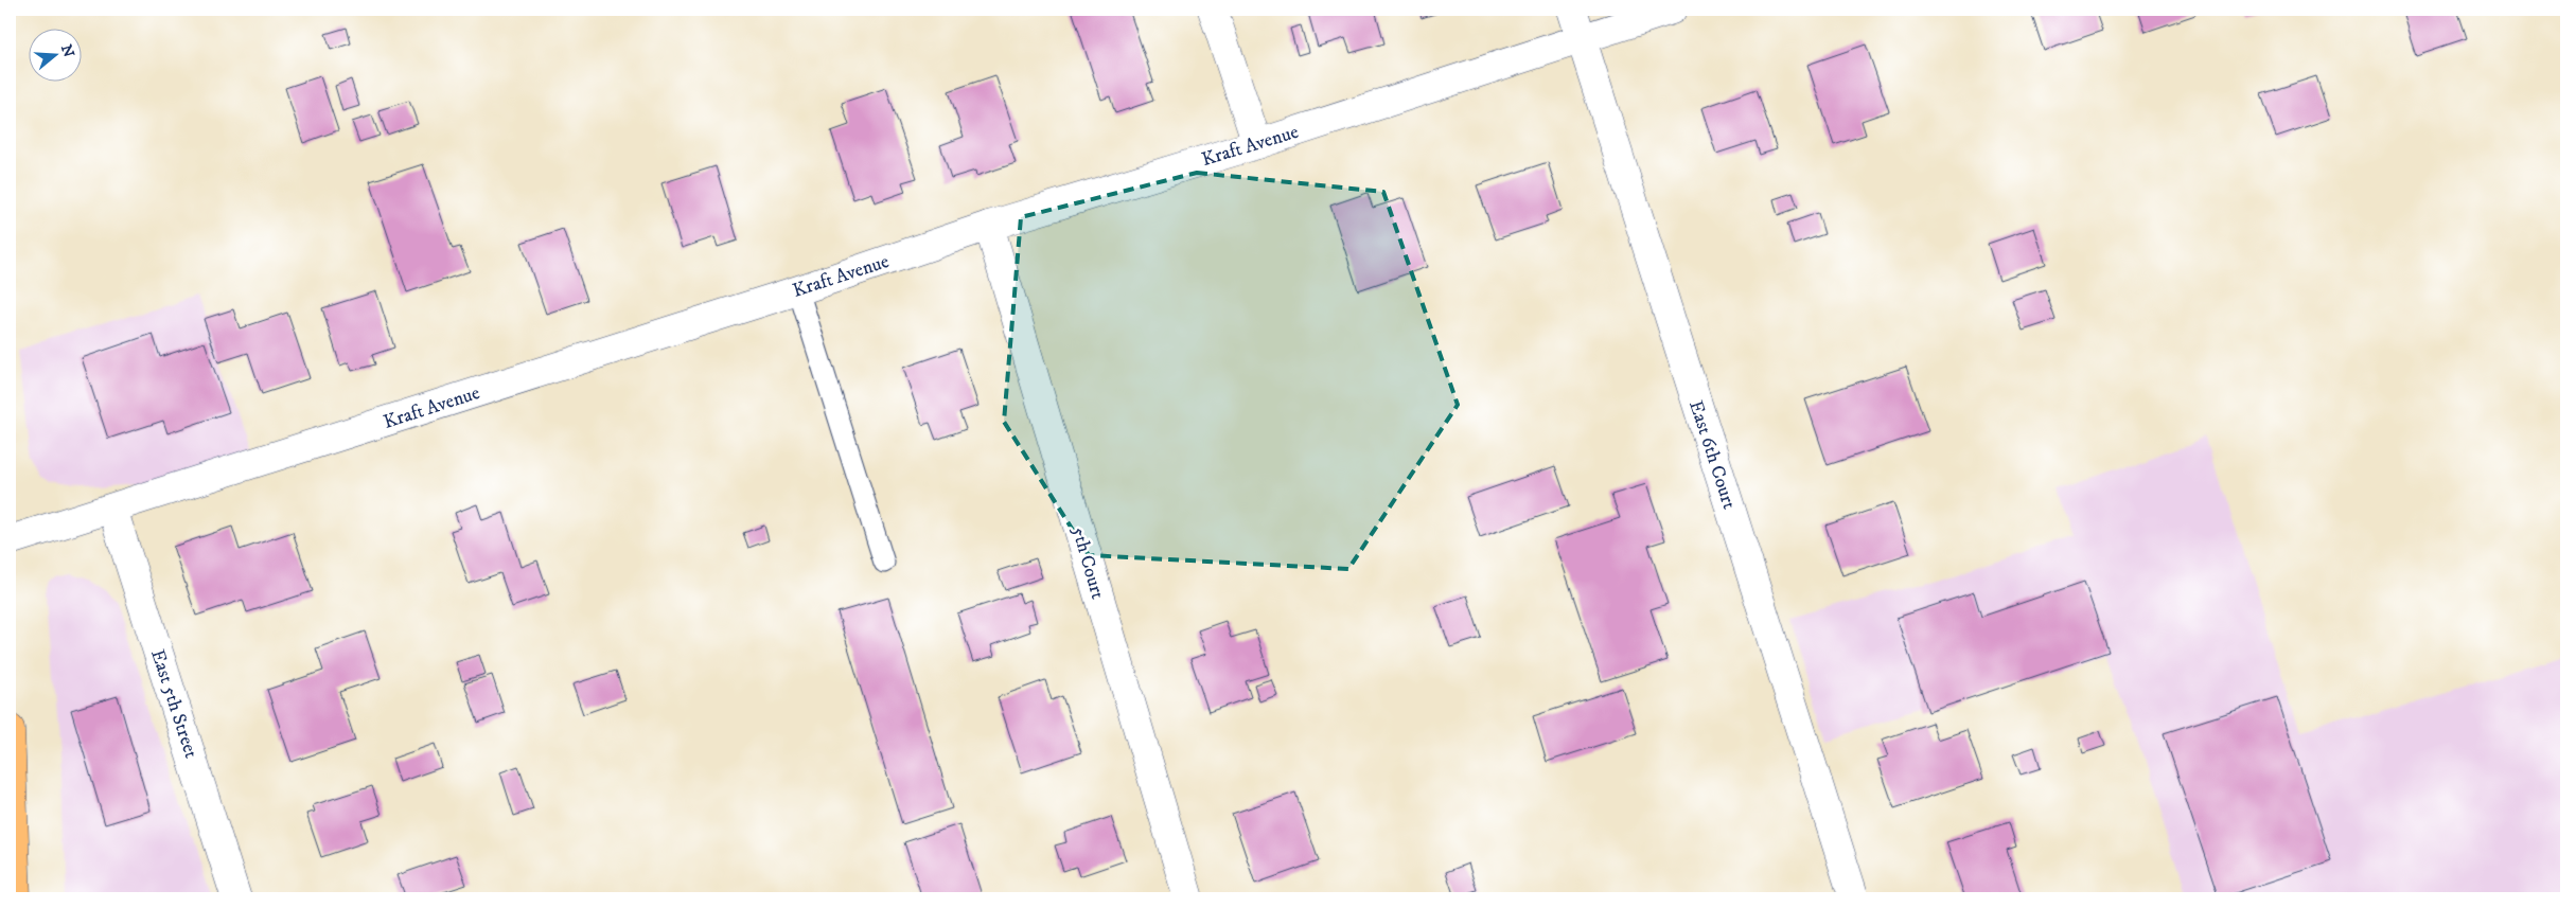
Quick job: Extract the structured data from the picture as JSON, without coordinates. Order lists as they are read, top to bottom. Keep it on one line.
{"streets":{"street":["Kraft Avenue","East 6th Court","5th Court","East 5th Street"]},"crossings":[["Kraft Avenue","East 6th Court"],["Kraft Avenue","5th Court"],["Kraft Avenue","East 5th Street"]],"north":"right"}
